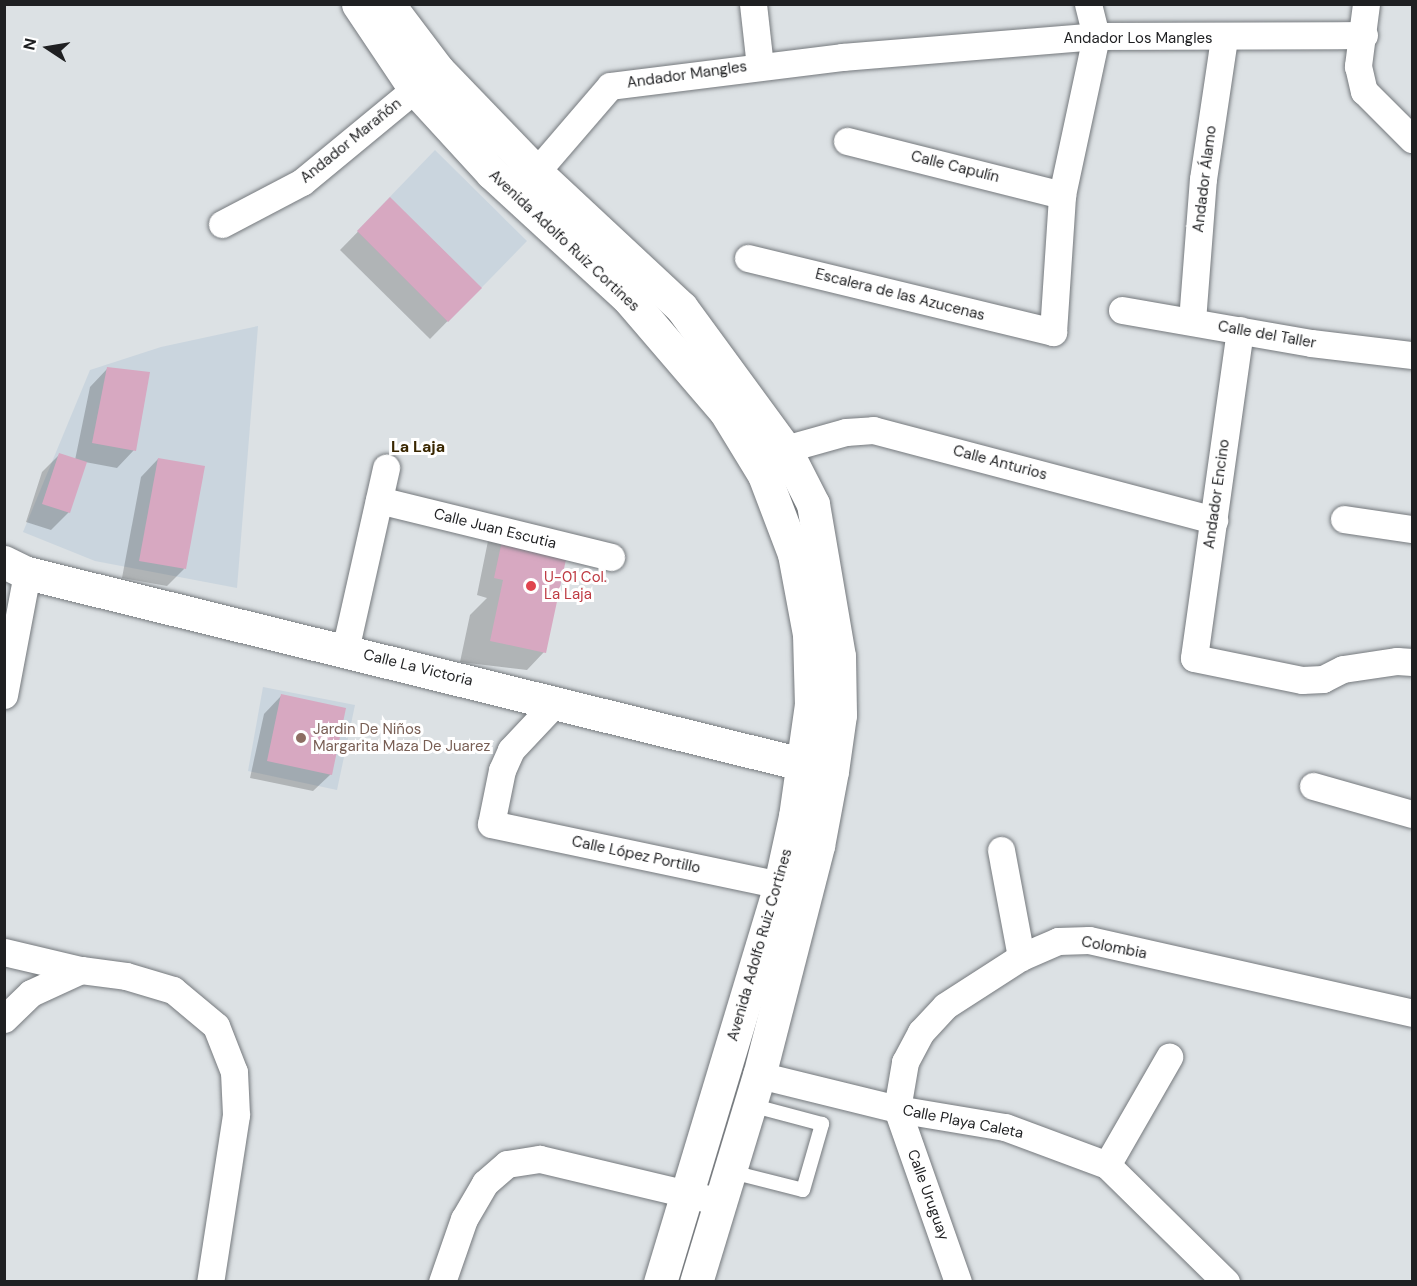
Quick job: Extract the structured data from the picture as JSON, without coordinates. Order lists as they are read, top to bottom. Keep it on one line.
{"streets":{"main road":["Avenida Adolfo Ruiz Cortines","Calle La Victoria"],"street":["Andador Los Mangles","Andador Mangles","Andador Marañón","Calle Capulín","Andador Álamo","Escalera de las Azucenas","Calle del Taller","Calle Anturios","Andador Encino","Calle Juan Escutia","Calle López Portillo","Colombia","Calle Playa Caleta","Calle Uruguay"]},"crossings":[["Andador Los Mangles","Andador Mangles"],["Andador Los Mangles","Andador Álamo"],["Andador Mangles","Avenida Adolfo Ruiz Cortines"],["Andador Marañón","Avenida Adolfo Ruiz Cortines"],["Calle Capulín","Escalera de las Azucenas"],["Andador Álamo","Calle del Taller"],["Avenida Adolfo Ruiz Cortines","Calle Anturios"],["Avenida Adolfo Ruiz Cortines","Calle La Victoria"],["Avenida Adolfo Ruiz Cortines","Calle López Portillo"],["Avenida Adolfo Ruiz Cortines","Calle Playa Caleta"],["Calle del Taller","Andador Encino"],["Calle Anturios","Andador Encino"],["Calle La Victoria","Calle López Portillo"],["Colombia","Calle Playa Caleta"],["Colombia","Calle Uruguay"],["Calle Playa Caleta","Calle Uruguay"]],"districts":["La Laja"],"places":["U-01 Col. La Laja","Jardin De Niños Margarita Maza De Juarez"],"north":"left"}
